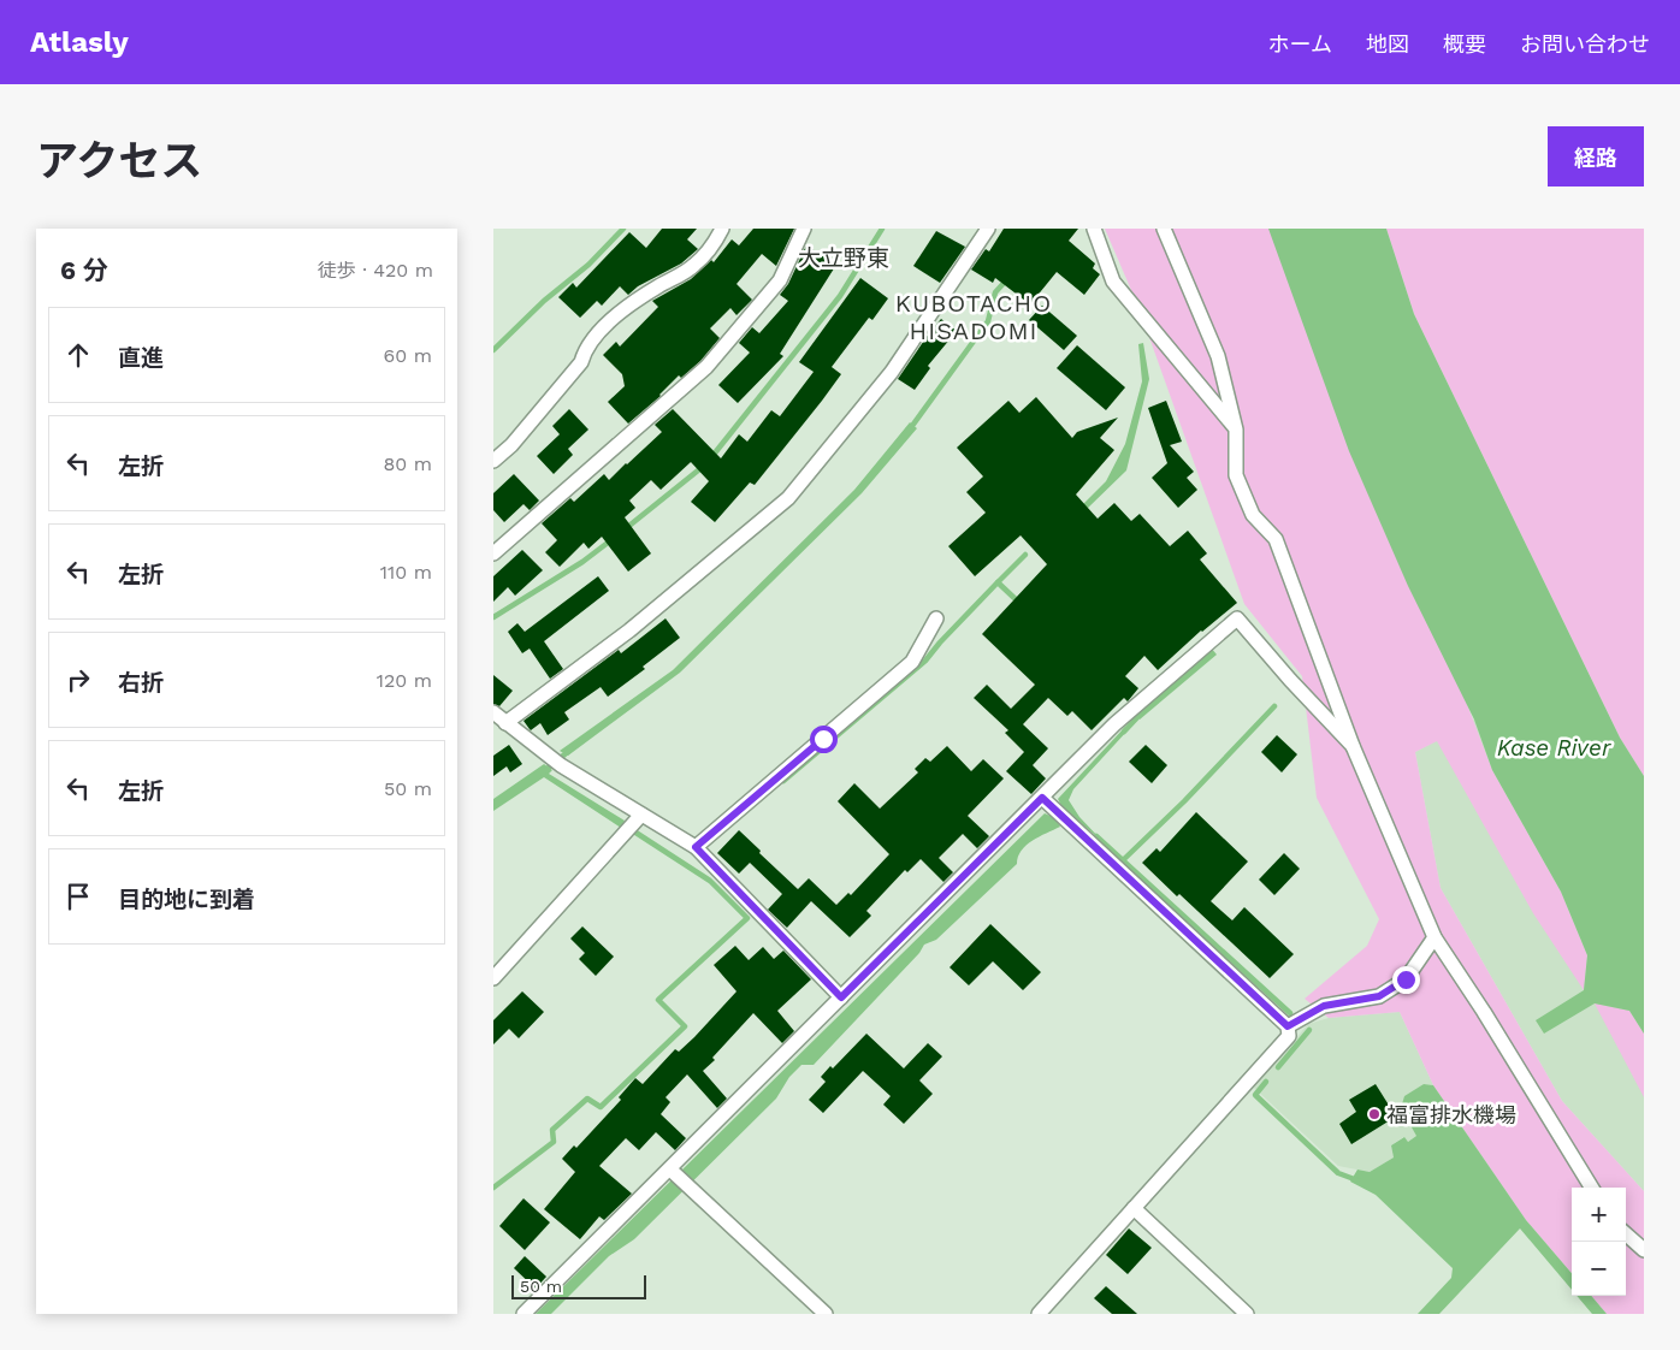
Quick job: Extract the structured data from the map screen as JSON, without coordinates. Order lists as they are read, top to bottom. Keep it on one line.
{"districts":["大立野東","KUBOTACHO HISADOMI"],"water":["Kase River"],"places":["福富排水機場"],"scale_bar":"50 m","page":{"header":"Atlasly","nav":["ホーム","地図","概要","お問い合わせ"],"title":"アクセス","buttons":"経路","heading":["6 分","徒歩 · 420 m"],"list":[["直進","60 m"],["左折","80 m"],["左折","110 m"],["右折","120 m"],["左折","50 m"],"目的地に到着"],"map_buttons":["+","−"],"scale":"50 m"}}
